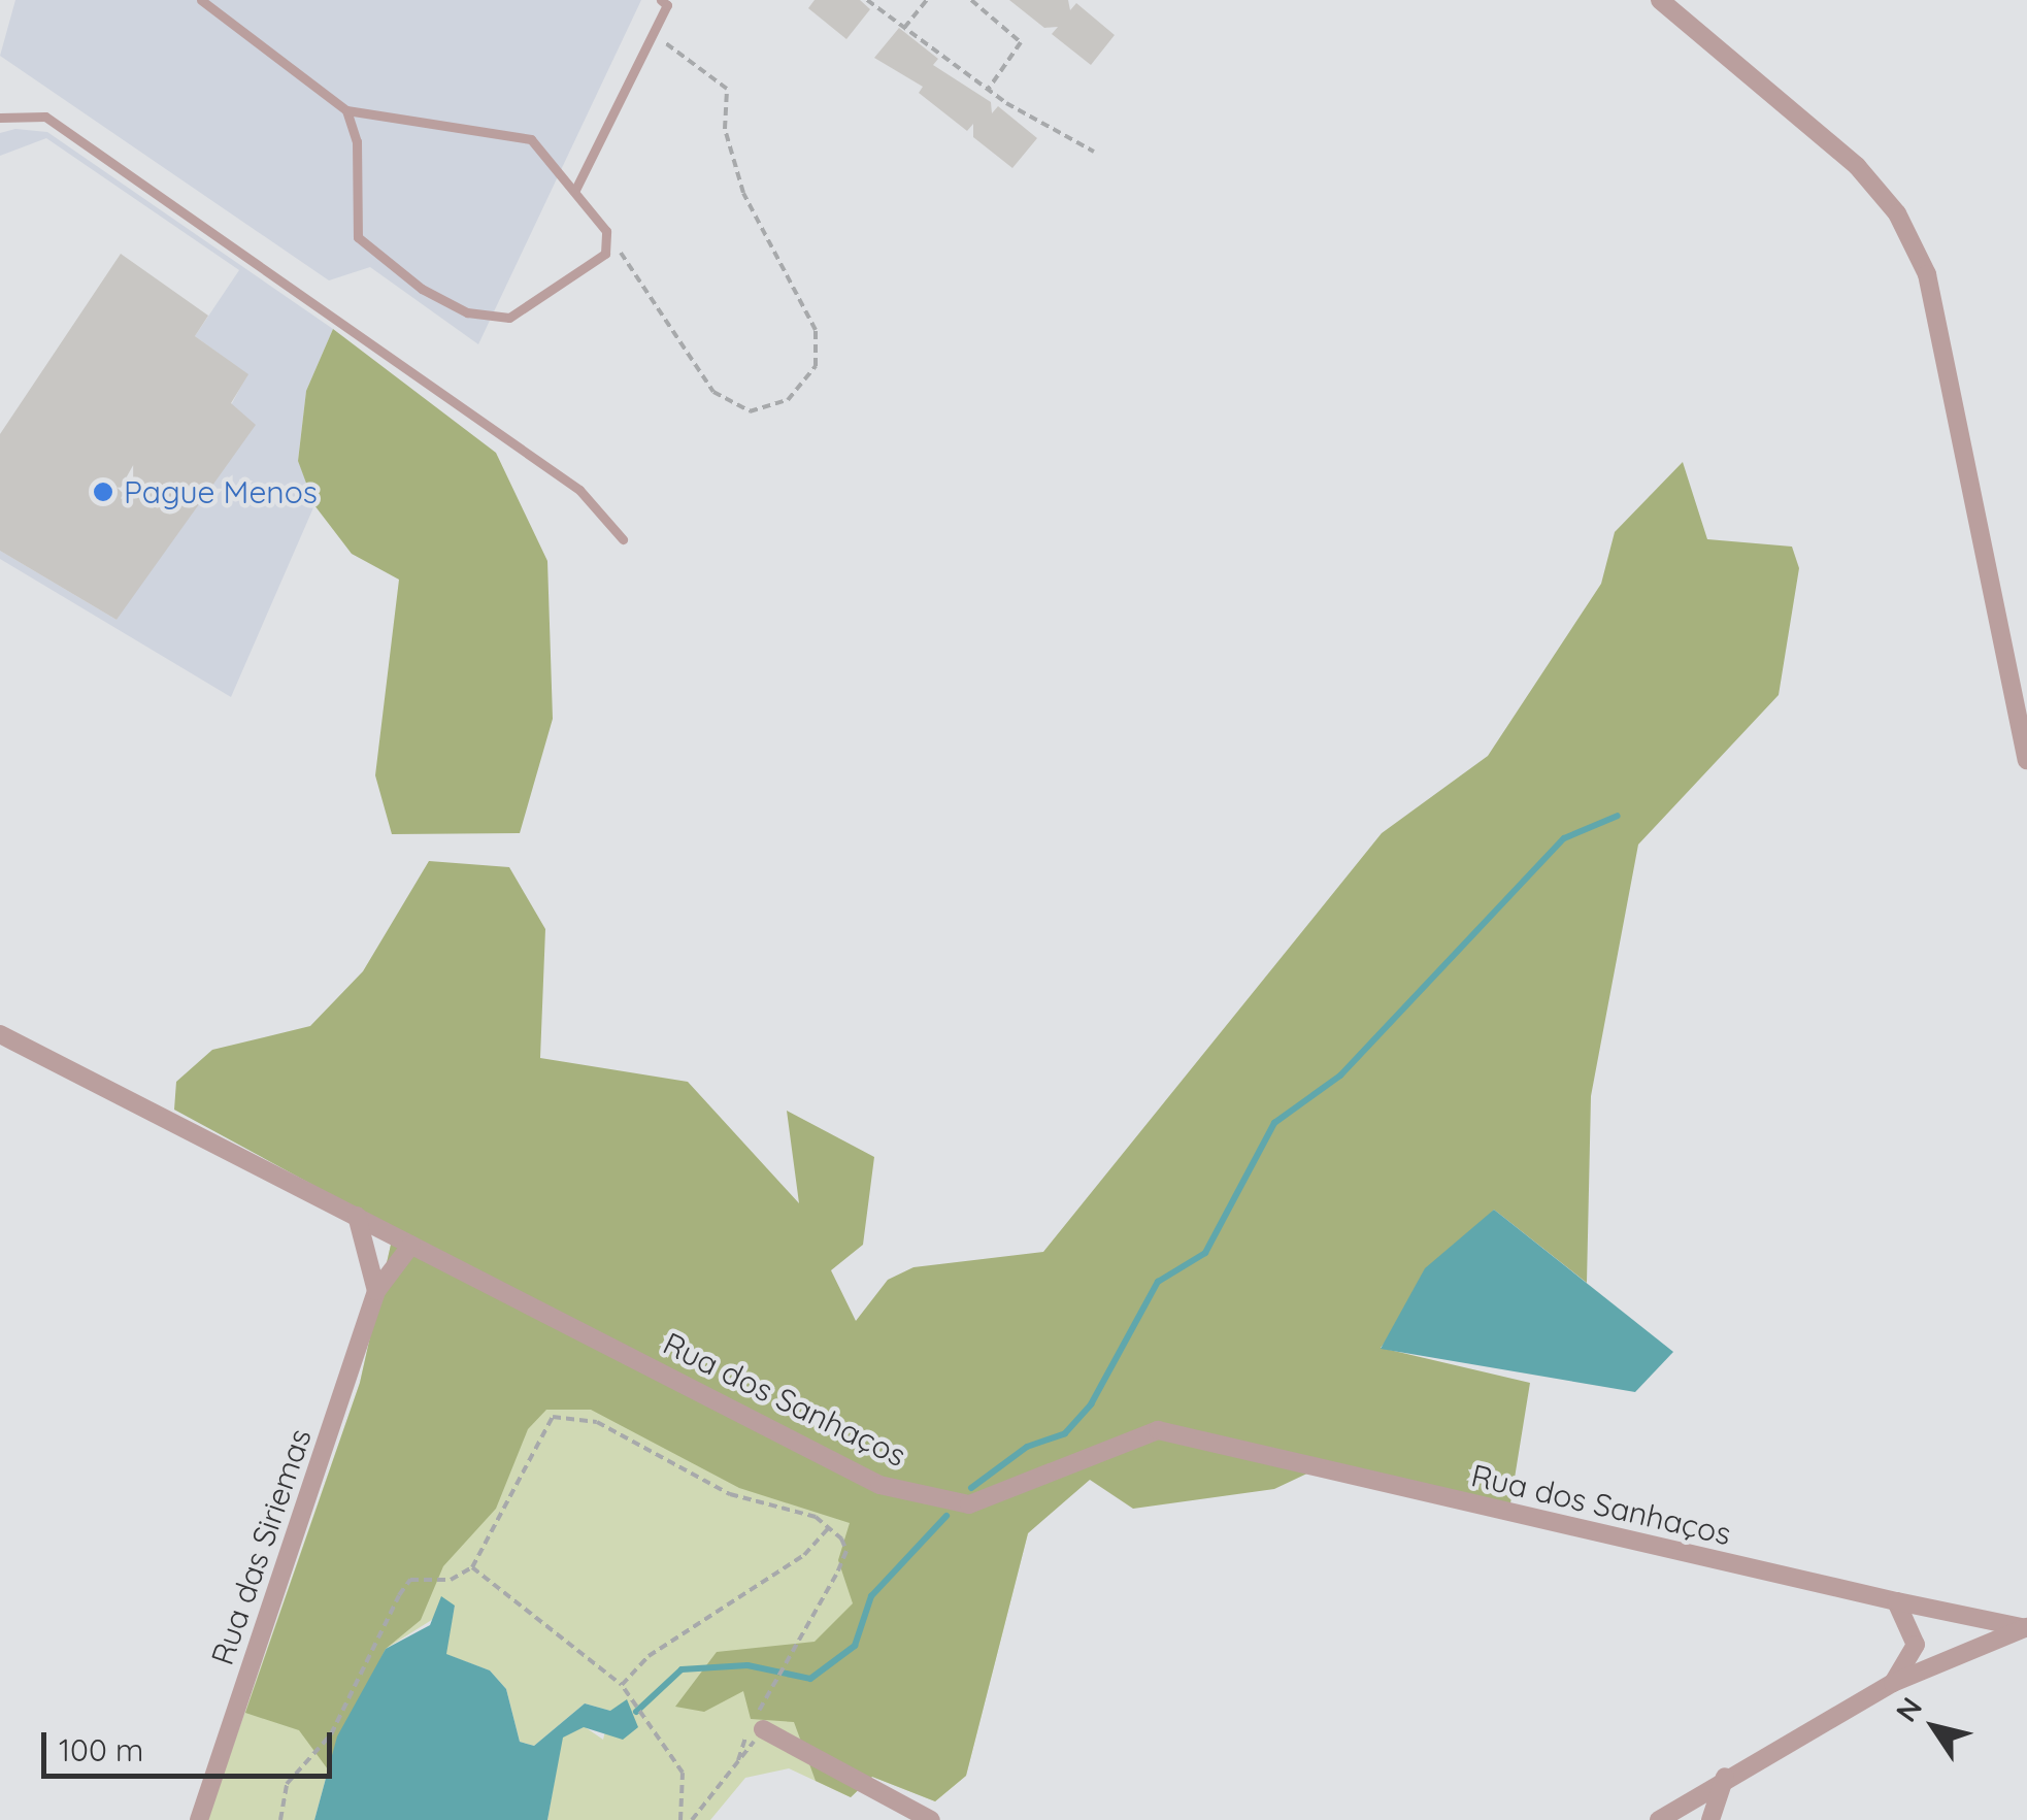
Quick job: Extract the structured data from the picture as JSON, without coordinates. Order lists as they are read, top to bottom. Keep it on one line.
{"streets":{"street":["Rua dos Sanhaços","Rua das Siriemas"]},"crossings":[["Rua dos Sanhaços","Rua das Siriemas"]],"places":["Pague Menos"],"scale_bar":"100 m","north":"top left"}
